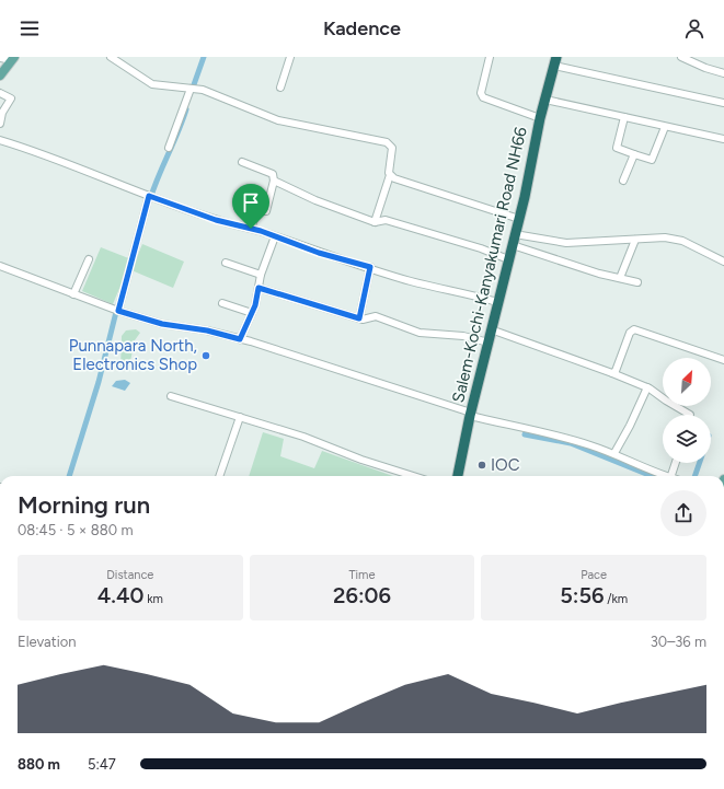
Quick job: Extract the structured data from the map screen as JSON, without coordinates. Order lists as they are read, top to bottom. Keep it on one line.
{"streets":{"highway":["Salem-Kochi-Kanyakumari Road NH66"]},"places":["Punnapara North, Electronics Shop","IOC"],"north":"top right","page":{"header":"Kadence","heading":["Morning run","08:45 · 5 × 880 m"],"stats":[["Distance","4.40 km"],["Time","26:06"],["Pace","5:56 /km"]],"chart":["Elevation","30–36 m"],"list":[{"name":"880 m","note":"5:47"}]}}
